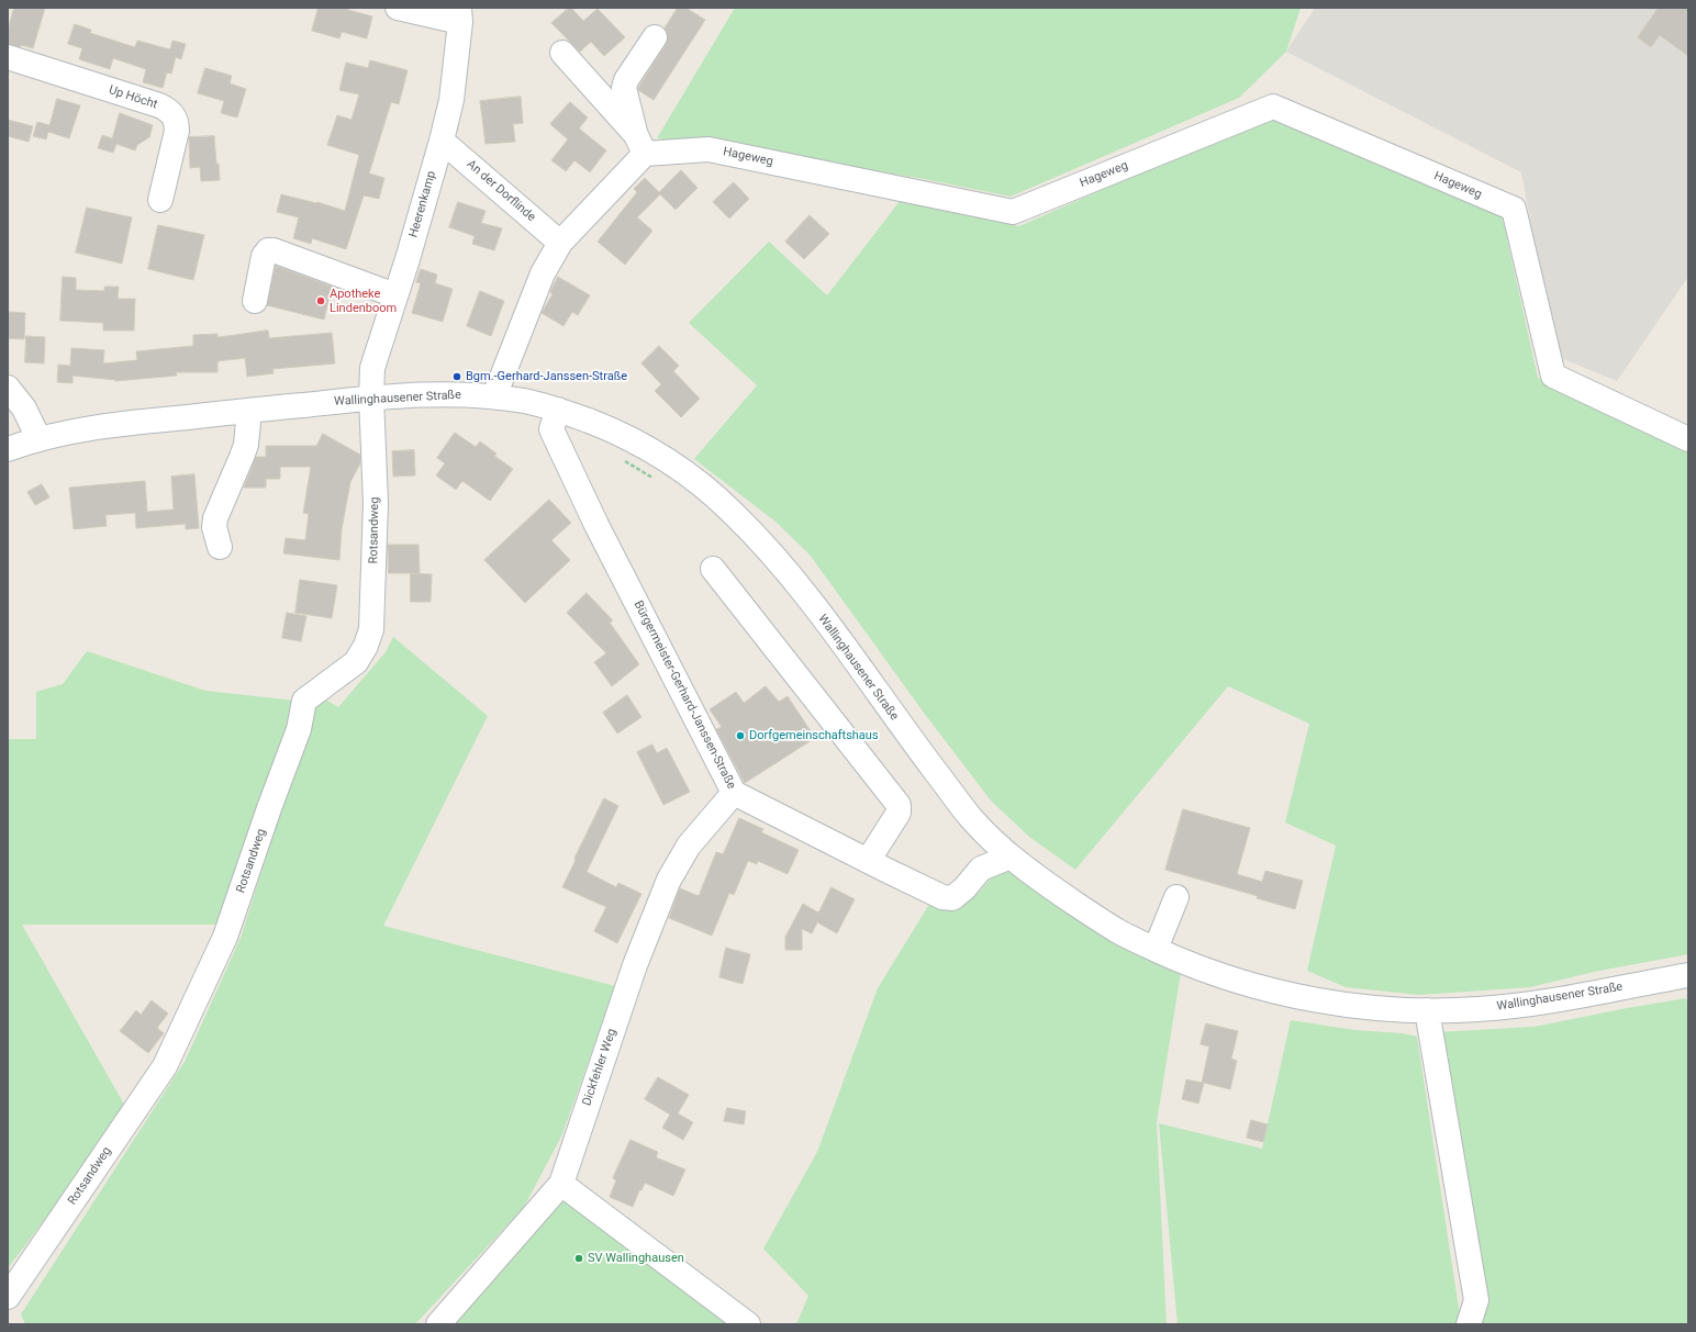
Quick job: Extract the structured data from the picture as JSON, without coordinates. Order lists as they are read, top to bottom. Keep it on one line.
{"streets":{"street":["Up Höcht","Hageweg","An der Dorflinde","Heerenkamp","Wallinghausener Straße","Rotsandweg","Bürgermeister-Gerhard-Janssen-Straße","Dickfehler Weg"]},"crossings":[["An der Dorflinde","Heerenkamp"],["Heerenkamp","Wallinghausener Straße"],["Heerenkamp","Rotsandweg"],["Wallinghausener Straße","Rotsandweg"],["Wallinghausener Straße","Bürgermeister-Gerhard-Janssen-Straße"],["Bürgermeister-Gerhard-Janssen-Straße","Dickfehler Weg"]],"places":["Apotheke Lindenboom","Bgm.-Gerhard-Janssen-Straße","Dorfgemeinschaftshaus","SV Wallinghausen"]}
